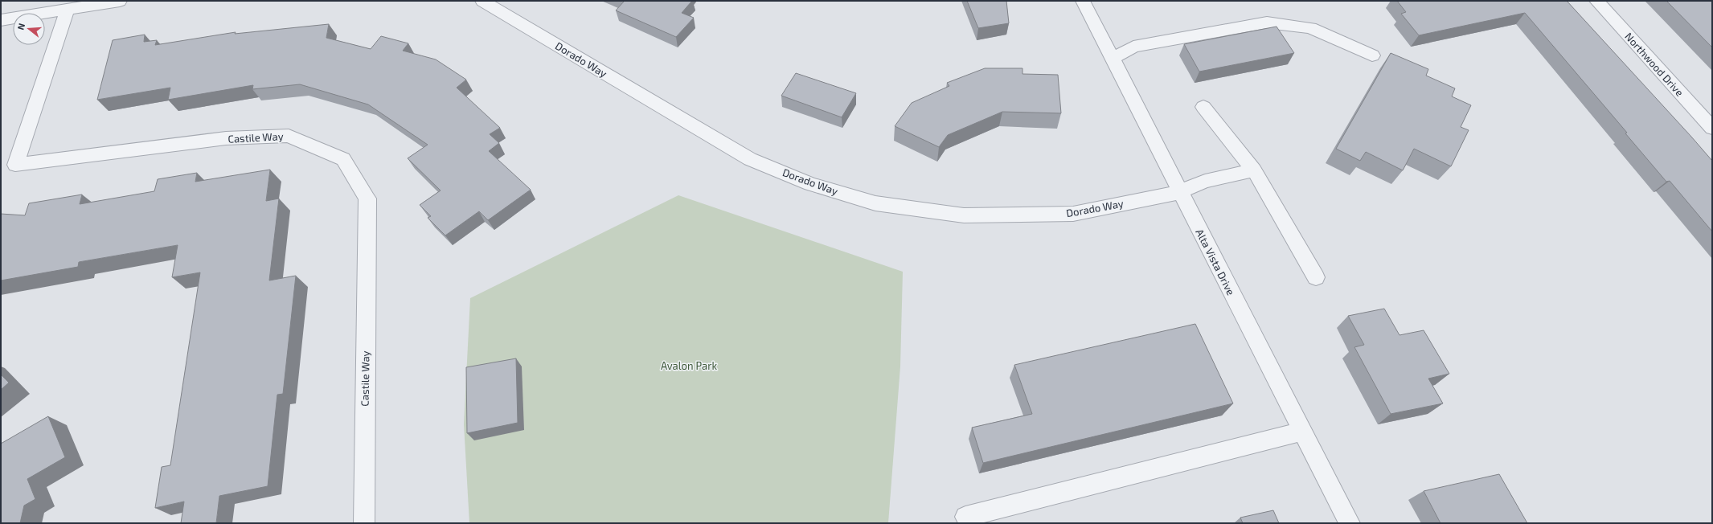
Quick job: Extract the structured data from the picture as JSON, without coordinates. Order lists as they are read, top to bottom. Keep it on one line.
{"streets":{"street":["Dorado Way","Northwood Drive","Castile Way","Alta Vista Drive"]},"crossings":[["Dorado Way","Alta Vista Drive"]],"parks":["Avalon Park"],"north":"left"}
